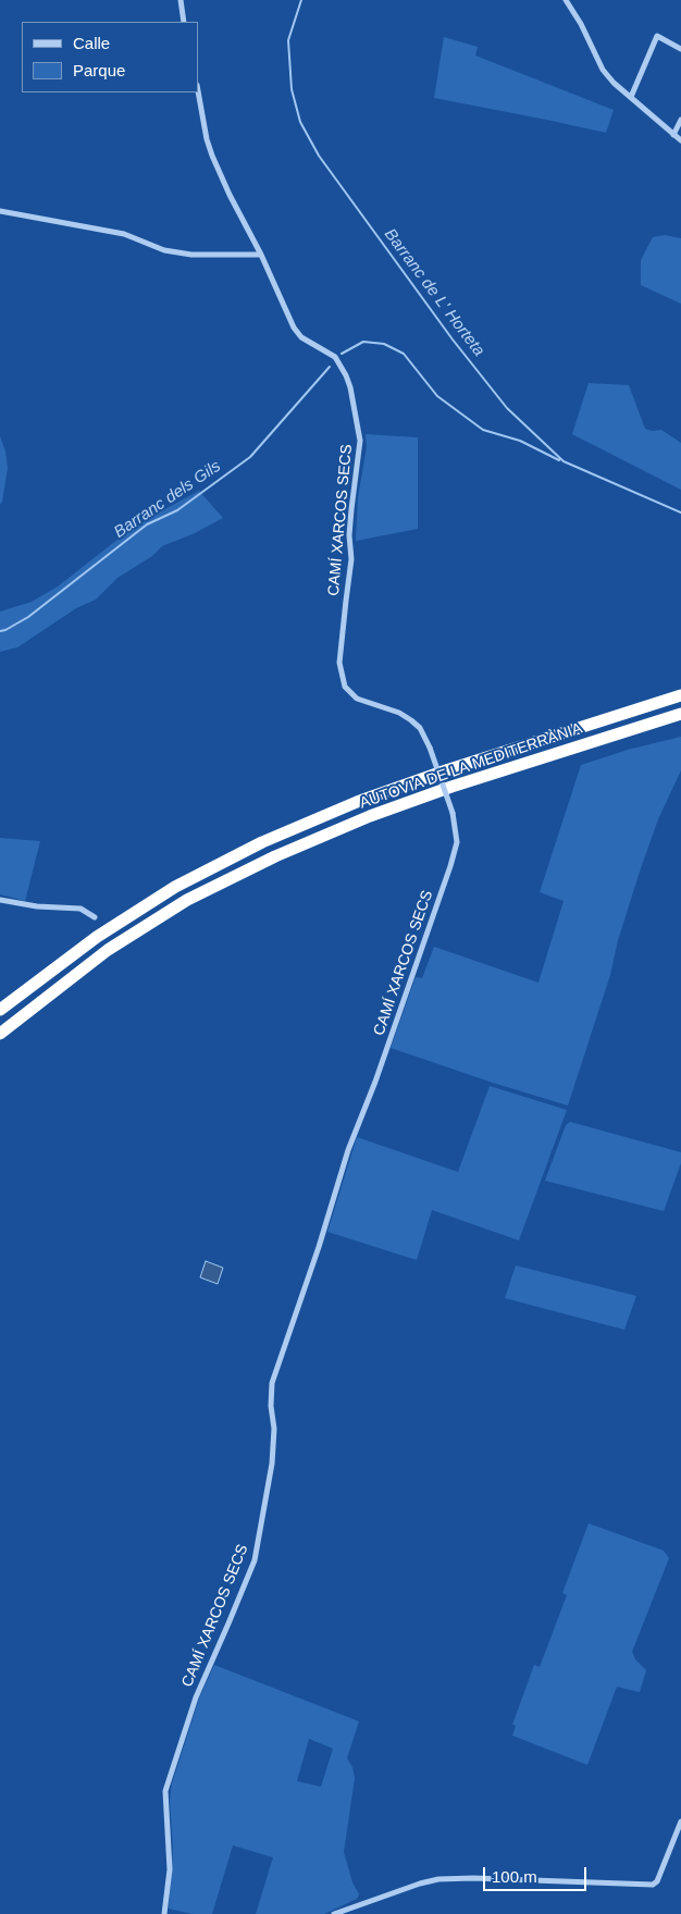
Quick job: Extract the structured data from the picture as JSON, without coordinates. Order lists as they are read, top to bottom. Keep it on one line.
{"streets":{"highway":["AUTOVIA DE LA MEDITERRÀNIA"],"street":["CAMÍ XARCOS SECS"]},"water":["Barranc de L' Horteta","Barranc dels Gils"],"legend":["Calle","Parque"],"scale_bar":"100 m"}
